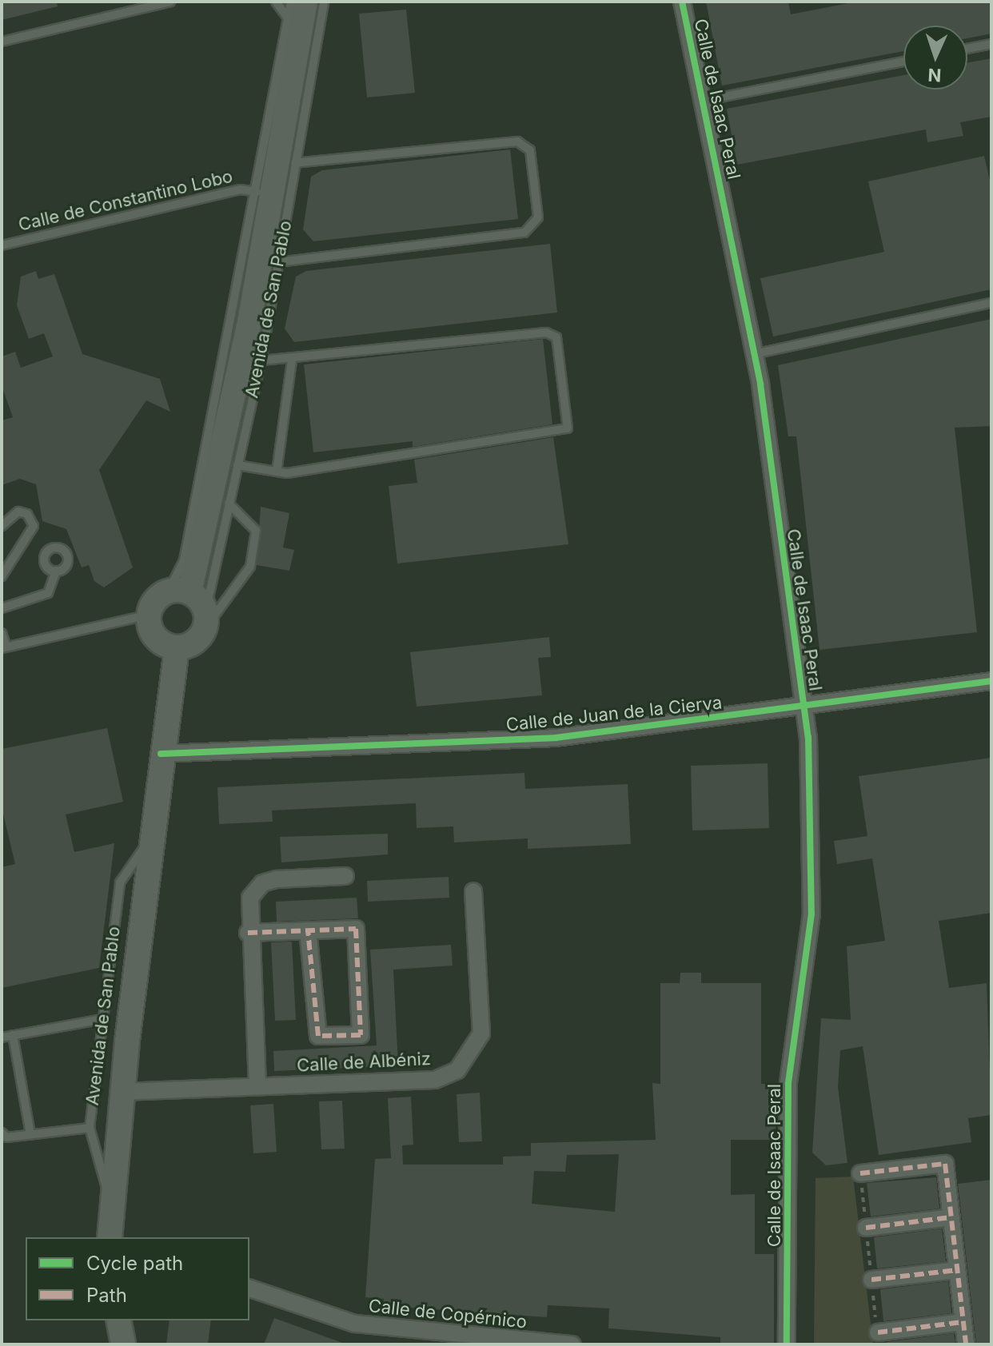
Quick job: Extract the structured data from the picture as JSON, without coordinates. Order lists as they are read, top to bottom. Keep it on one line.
{"streets":{"street":["Calle de Isaac Peral","Avenida de San Pablo","Calle de Juan de la Cierva","Calle de Albéniz","Calle de Copérnico"],"lane":["Calle de Constantino Lobo"]},"crossings":[["Calle de Isaac Peral","Calle de Juan de la Cierva"],["Calle de Constantino Lobo","Avenida de San Pablo"],["Avenida de San Pablo","Calle de Juan de la Cierva"],["Avenida de San Pablo","Calle de Albéniz"]],"legend":["Cycle path","Path"],"north":"bottom"}
